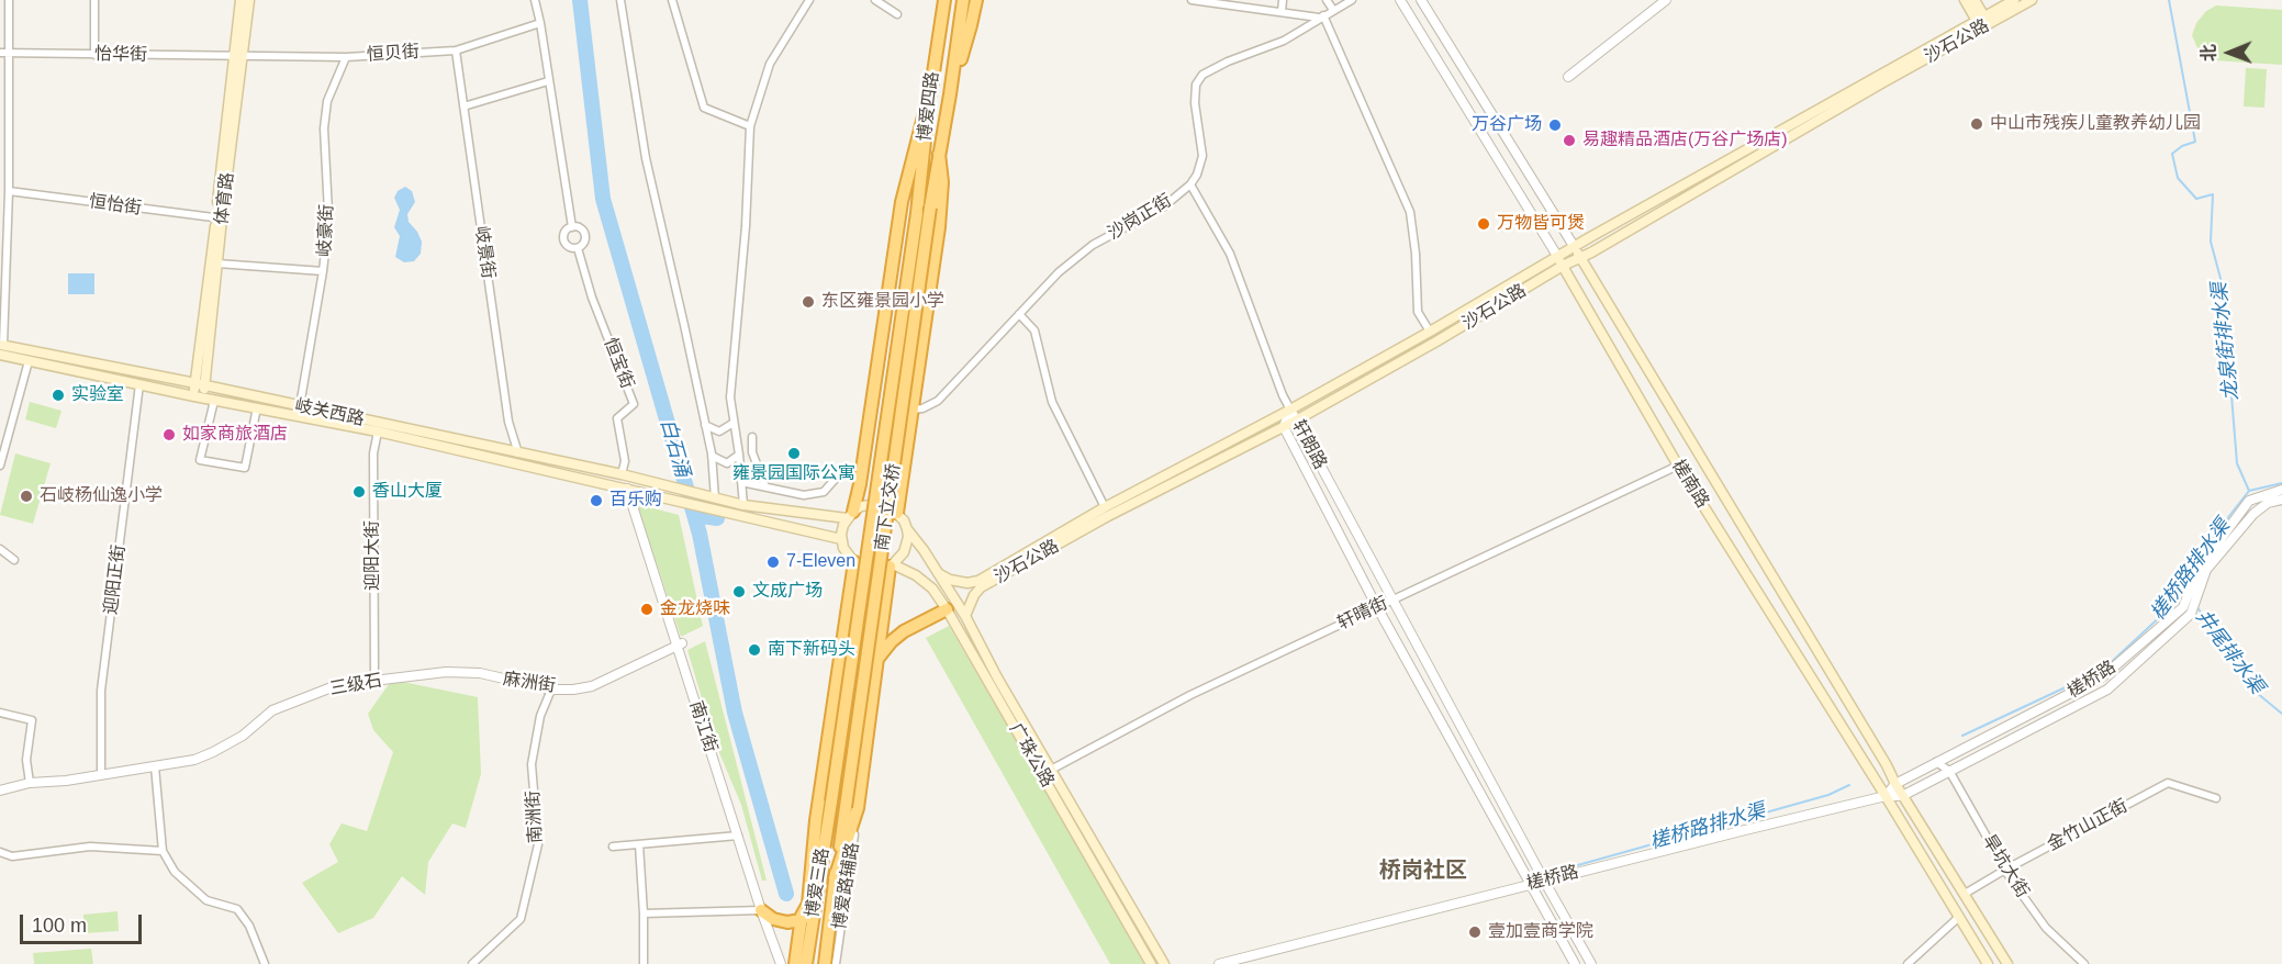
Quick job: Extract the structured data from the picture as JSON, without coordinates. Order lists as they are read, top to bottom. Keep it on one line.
{"streets":{"highway":["博爱四路","南下立交桥","博爱三路"],"main road":["沙石公路","体育路","岐关西路","槎南路","广珠公路"],"street":["恒贝街","怡华街","恒怡街","沙岗正街","岐豪街","岐景街","恒宝街","轩朗路","迎阳大街","迎阳正街","轩晴街","槎桥路","麻洲街","三级石","南江街","南洲街","金竹山正街","旱坑大街","博爱路辅路"]},"crossings":[["沙石公路","轩朗路"],["沙石公路","槎南路"],["沙石公路","广珠公路"],["恒贝街","怡华街"],["恒贝街","体育路"],["恒贝街","岐豪街"],["恒贝街","岐景街"],["恒贝街","恒宝街"],["怡华街","体育路"],["博爱四路","南下立交桥"],["体育路","恒怡街"],["体育路","岐关西路"],["岐豪街","岐关西路"],["岐景街","岐关西路"],["恒宝街","岐关西路"],["岐关西路","迎阳大街"],["岐关西路","迎阳正街"],["岐关西路","南江街"],["轩朗路","轩晴街"],["轩朗路","槎桥路"],["槎南路","轩晴街"],["槎南路","槎桥路"],["槎南路","金竹山正街"],["南下立交桥","博爱三路"],["南下立交桥","博爱路辅路"],["迎阳大街","三级石"],["迎阳正街","三级石"],["轩晴街","广珠公路"],["槎桥路","旱坑大街"],["麻洲街","三级石"],["麻洲街","南洲街"],["金竹山正街","旱坑大街"],["博爱三路","博爱路辅路"]],"districts":["桥岗社区"],"water":["龙泉街排水渠","白石涌","槎桥路排水渠","井尾排水渠"],"places":["中山市残疾儿童教养幼儿园","万谷广场","易趣精品酒店(万谷广场店)","万物皆可煲","东区雍景园小学","实验室","如家商旅酒店","雍景园国际公寓","香山大厦","石岐杨仙逸小学","百乐购","7-Eleven","文成广场","金龙烧味","南下新码头","壹加壹商学院"],"scale_bar":"100 m","north":"left"}
